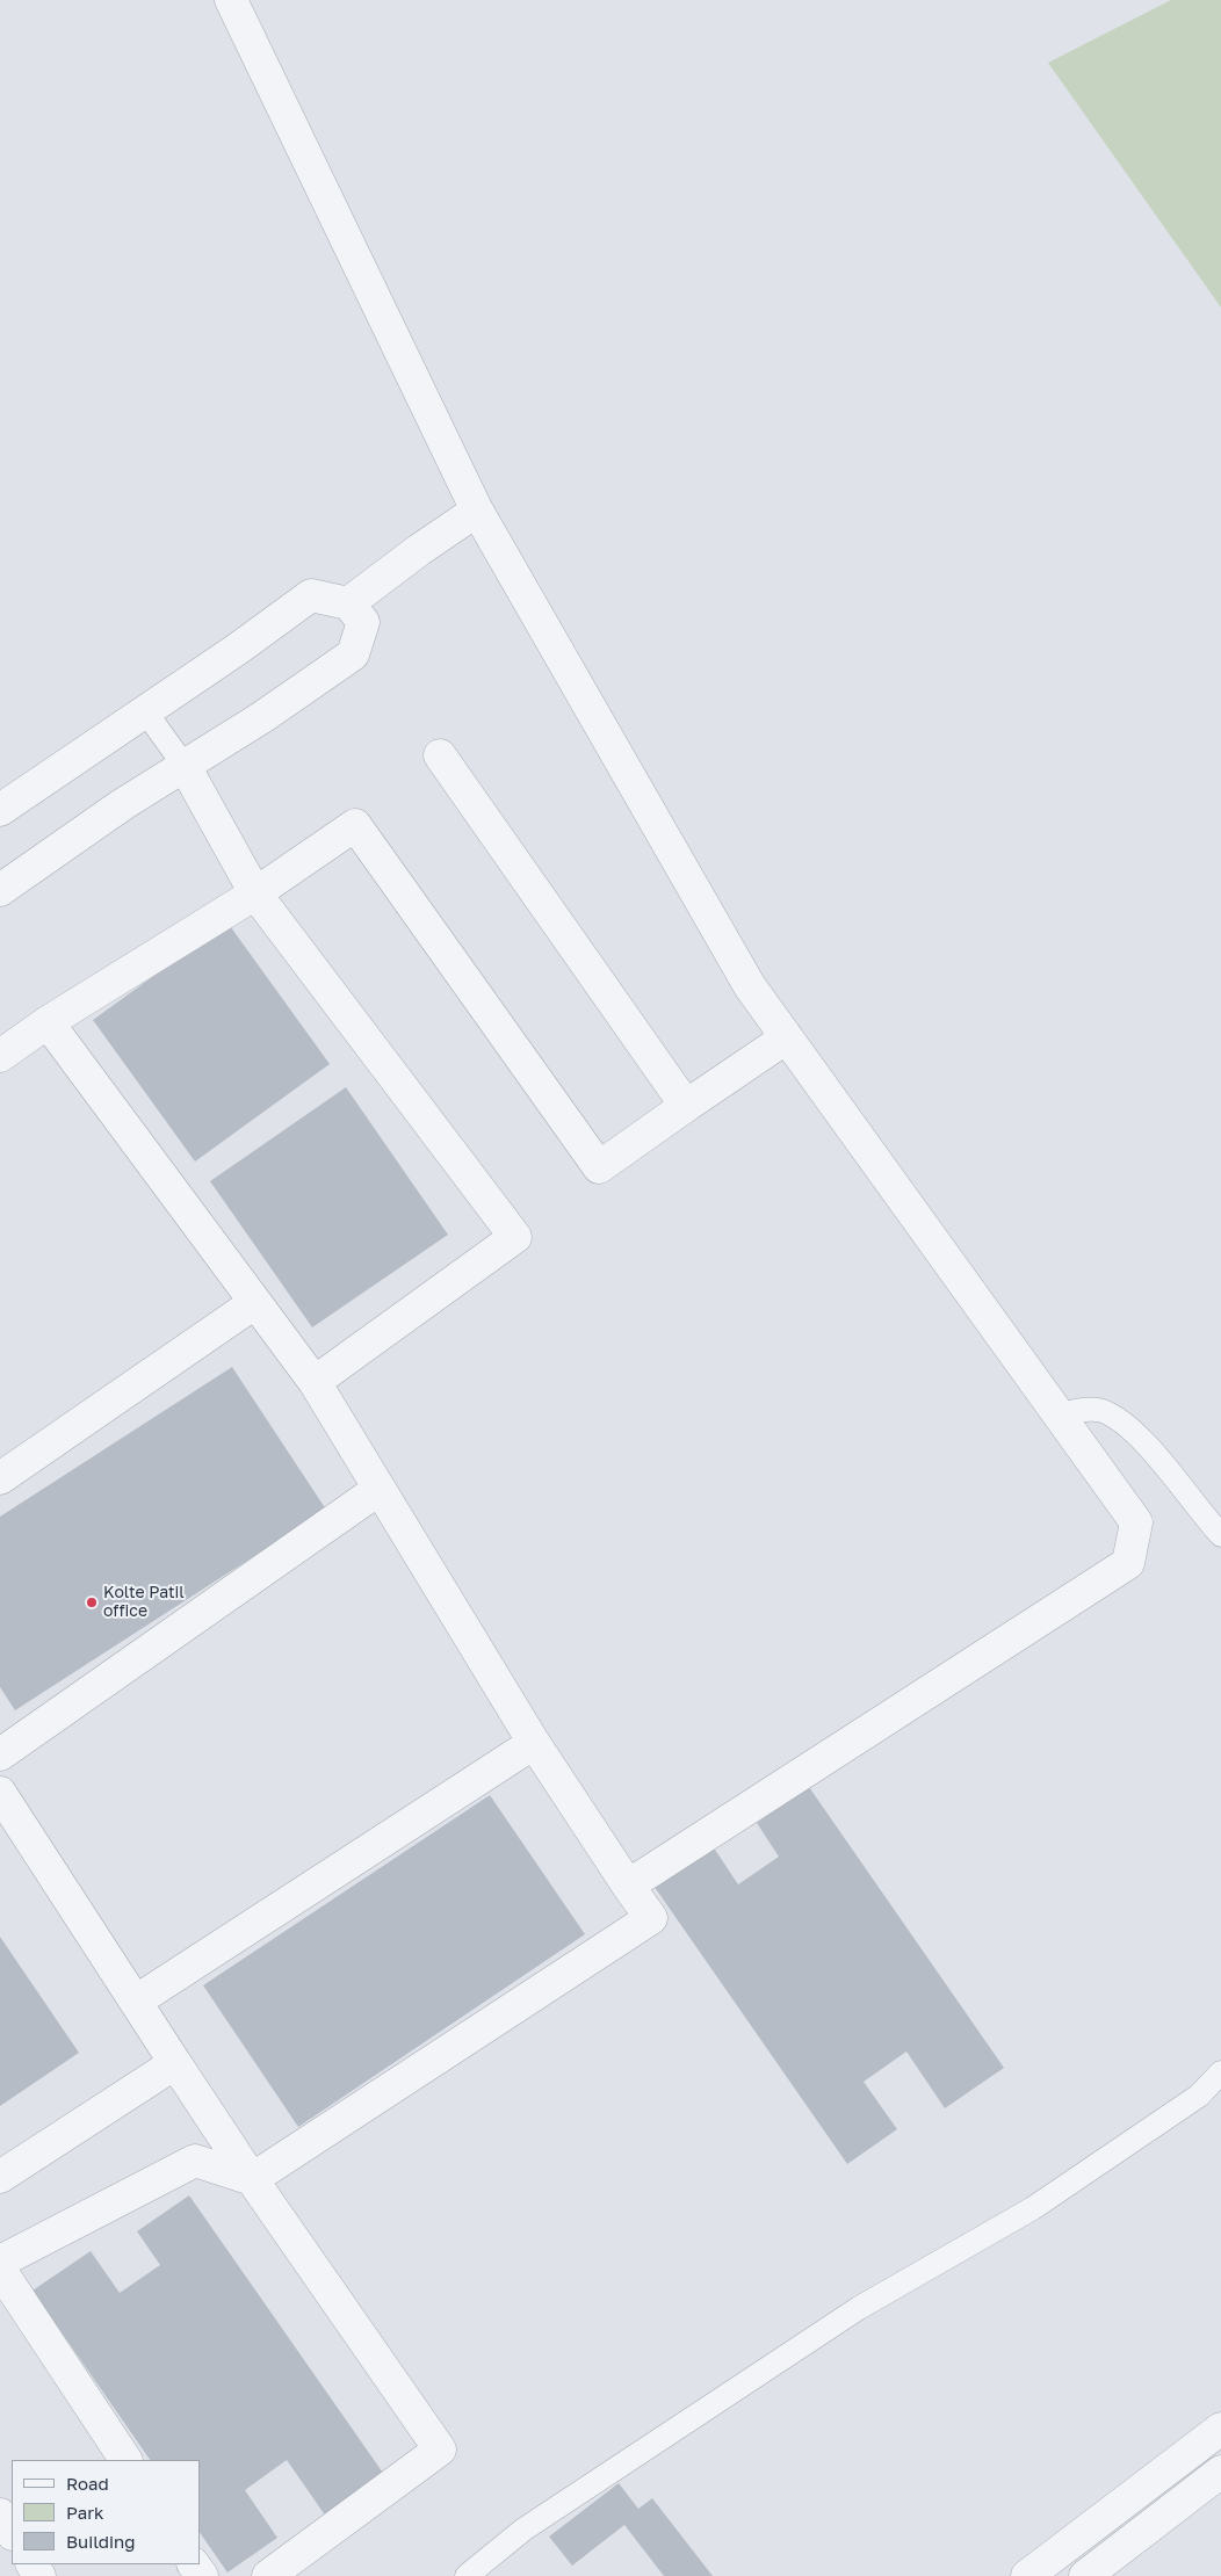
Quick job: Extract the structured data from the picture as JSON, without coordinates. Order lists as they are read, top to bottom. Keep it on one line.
{"places":["Kolte Patil office"],"legend":["Road","Park","Building"]}
